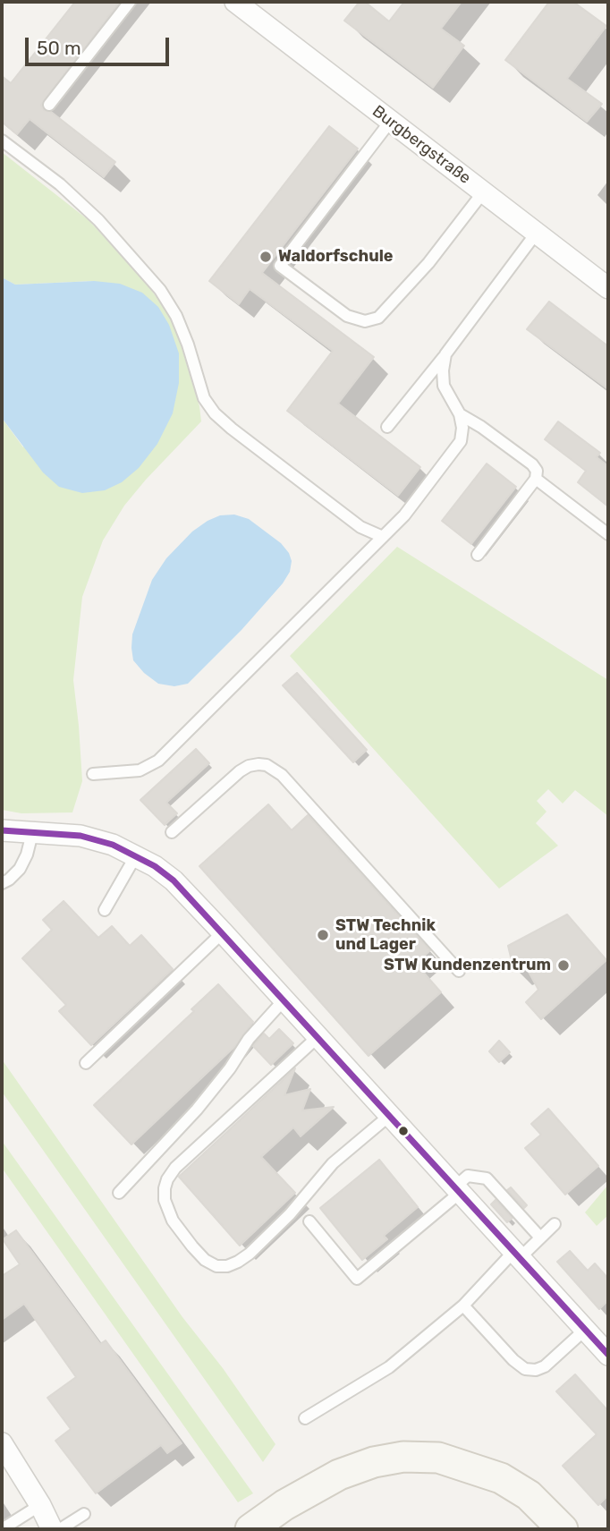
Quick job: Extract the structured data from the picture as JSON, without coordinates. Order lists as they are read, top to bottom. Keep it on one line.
{"streets":{"street":["Burgbergstraße"]},"places":["Waldorfschule","STW Technik und Lager","STW Kundenzentrum"],"scale_bar":"50 m"}
